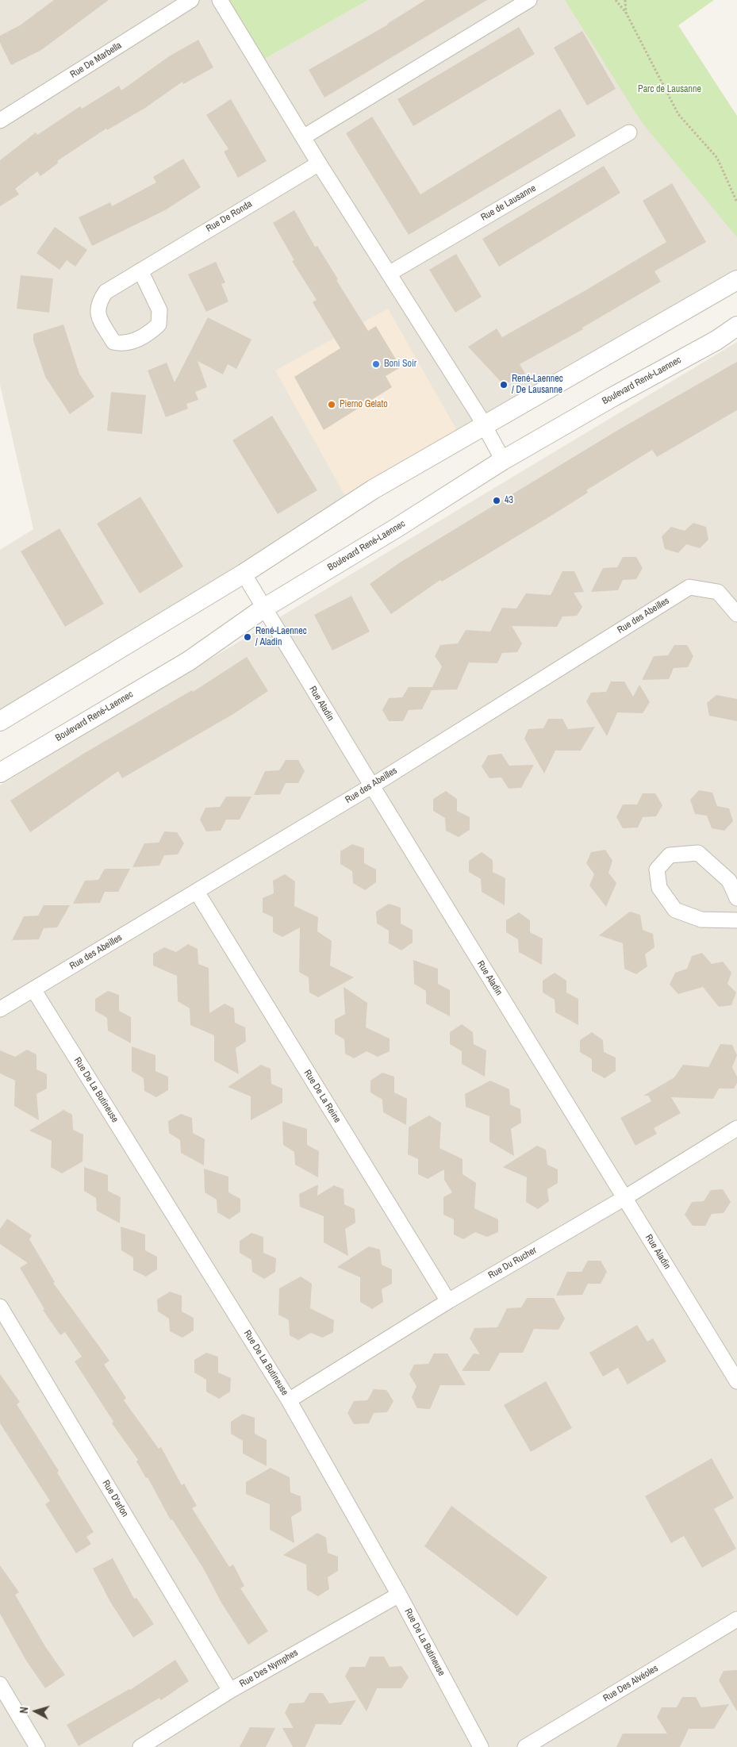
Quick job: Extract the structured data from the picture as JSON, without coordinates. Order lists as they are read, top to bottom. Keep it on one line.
{"streets":{"street":["Rue De Marbella","Rue de Lausanne","Rue De Ronda","Boulevard René-Laennec","Rue des Abeilles","Rue Aladin","Rue De La Butineuse","Rue De La Reine","Rue Du Rucher","Rue D'arlon","Rue Des Nymphes","Rue Des Alvéoles"]},"crossings":[["Boulevard René-Laennec","Rue Aladin"],["Rue des Abeilles","Rue Aladin"],["Rue des Abeilles","Rue De La Butineuse"],["Rue des Abeilles","Rue De La Reine"],["Rue Aladin","Rue Du Rucher"],["Rue De La Butineuse","Rue Du Rucher"],["Rue De La Butineuse","Rue Des Nymphes"],["Rue De La Reine","Rue Du Rucher"],["Rue D'arlon","Rue Des Nymphes"]],"parks":["Parc de Lausanne"],"places":["Boni Soir","René-Laennec / De Lausanne","Pierno Gelato","43","René-Laennec / Aladin"],"north":"left"}
